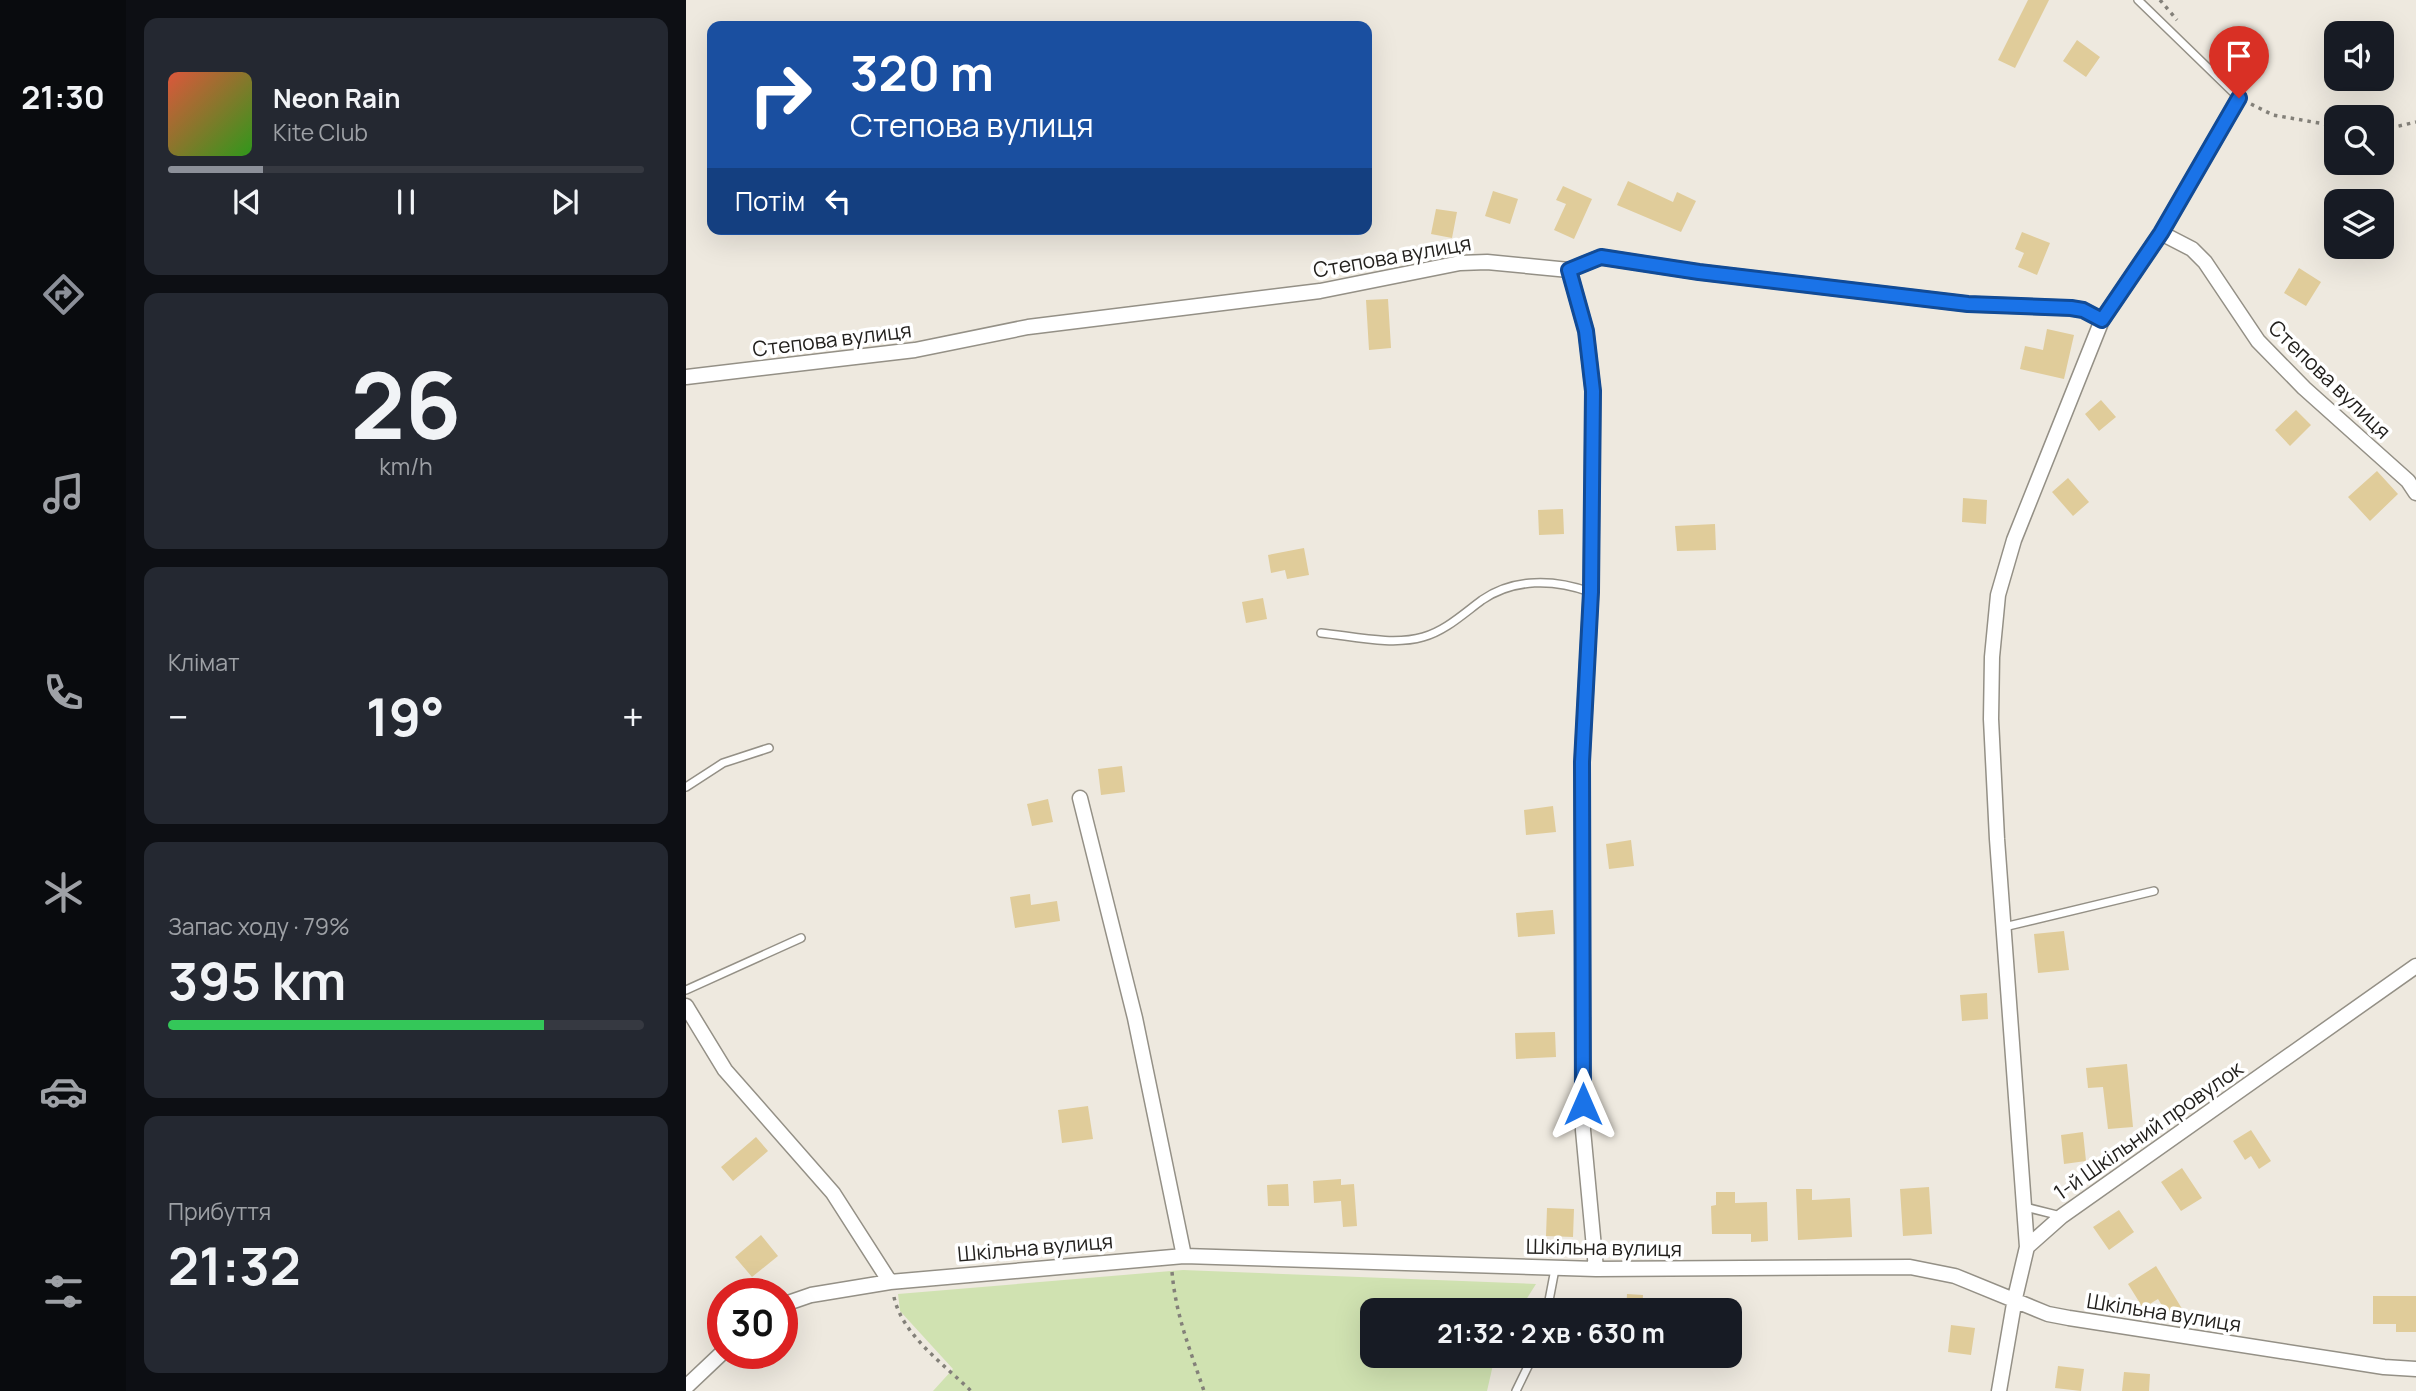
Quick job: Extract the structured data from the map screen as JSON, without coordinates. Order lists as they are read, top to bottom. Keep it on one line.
{"streets":{"street":["Степова вулиця","1-й Шкільний провулок","Шкільна вулиця"]},"page":{"tabs":"21:30","turn":["320 m","Степова вулиця"],"song":["Neon Rain","Kite Club"],"then":"Потім","tile":[["26","km/h"],"Клімат",["Запас ходу · 79%","395 km"],["Прибуття","21:32"]],"heat":["−","19°","+"],"limit":"30","trip":"21:32 · 2 хв · 630 m"}}
